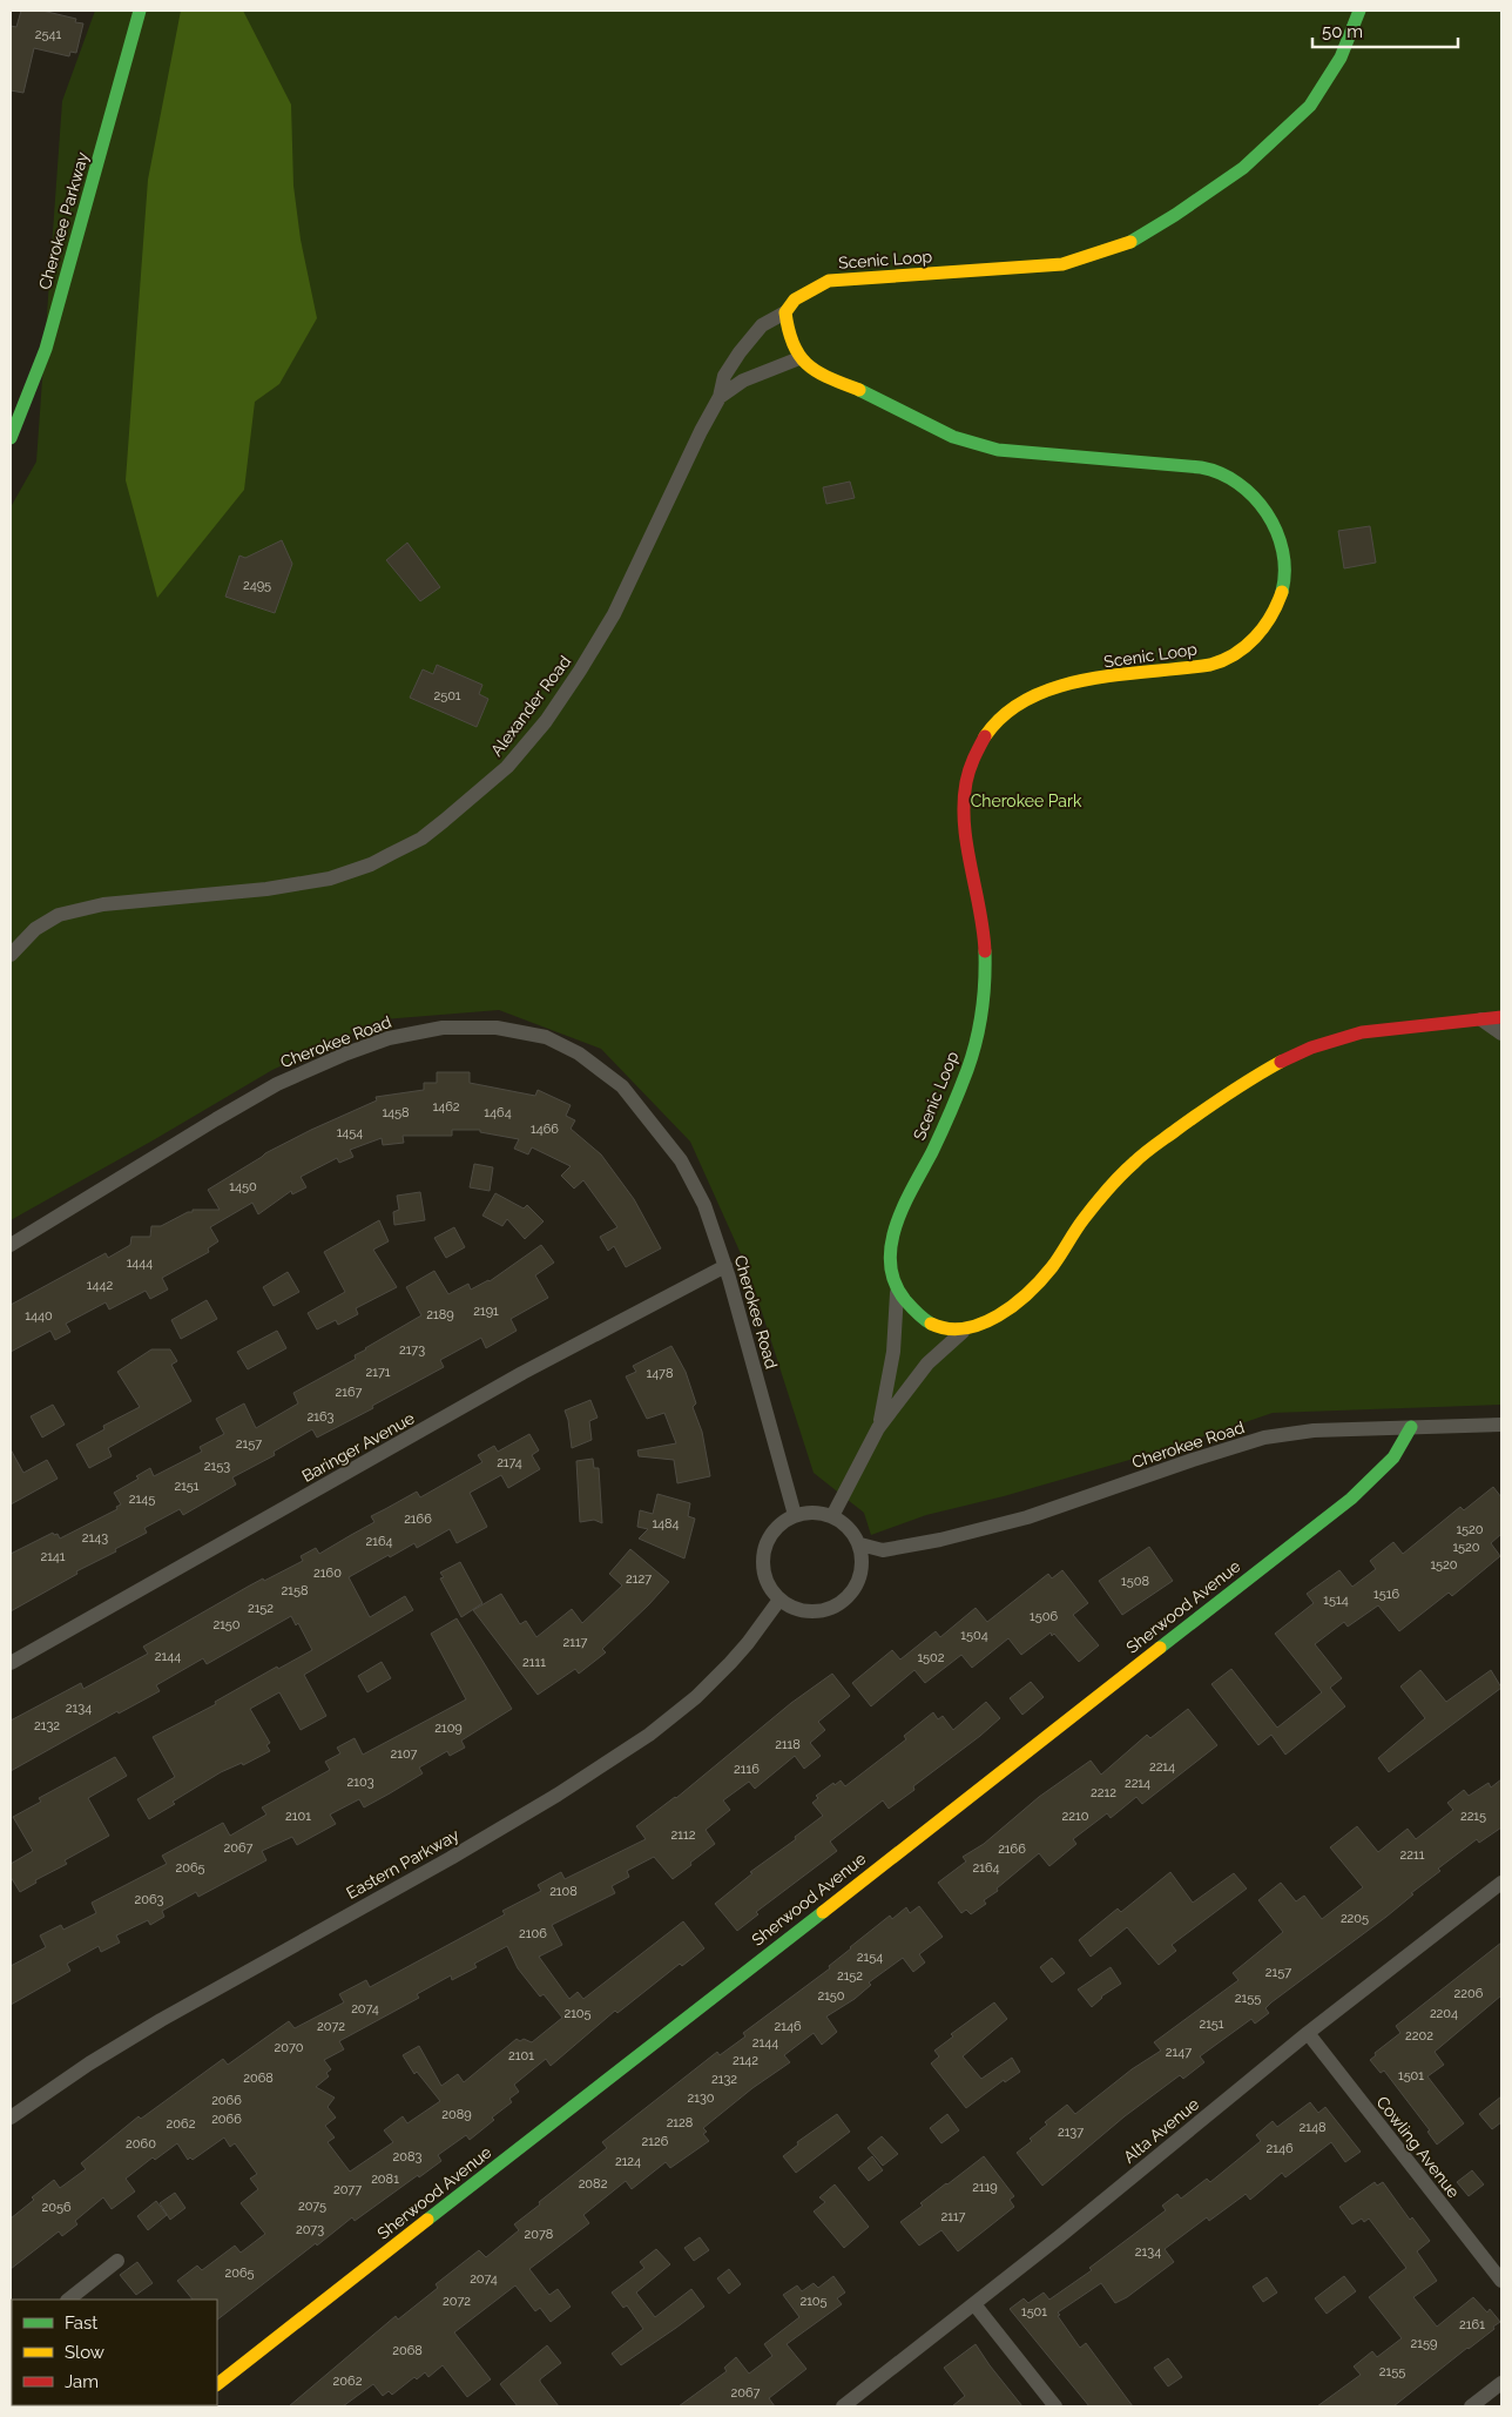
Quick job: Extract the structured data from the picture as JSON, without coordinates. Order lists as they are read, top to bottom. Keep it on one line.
{"streets":{"street":["Cherokee Parkway","Scenic Loop","Alexander Road","Cherokee Road","Baringer Avenue","Sherwood Avenue","Eastern Parkway","Alta Avenue","Cowling Avenue"]},"crossings":[["Scenic Loop","Alexander Road"],["Cherokee Road","Baringer Avenue"],["Cherokee Road","Sherwood Avenue"],["Cherokee Road","Eastern Parkway"],["Alta Avenue","Cowling Avenue"]],"parks":["Cherokee Park"],"house_numbers":["2541","2495","2501","1462","1458","1464","1466","1454","1450","1444","1442","2191","2189","1440","2173","2171","1478","2167","2163","2157","2174","2153","2151","2145","2166","1484","1520","2143","2164","1520","2141","1520","2160","2127","1508","2158","1516","1514","2152","1506","2150","1504","2117","2144","1502","2111","2134","2132","2109","2118","2107","2214","2116","2103","2214","2212","2101","2210","2215","2112","2067","2166","2211","2065","2164","2108","2063","2205","2106","2154","2157","2152","2206","2150","2155","2074","2105","2204","2151","2072","2146","2202","2144","2070","2147","2101","2142","1501","2068","2132","2130","2066","2089","2066","2128","2062","2148","2137","2126","2060","2146","2083","2124","2081","2082","2119","2077","2075","2056","2117","2073","2078","2134","2065","2074","2072","2105","1501","2161","2159","2068","2155","2062","2067"],"legend":["Fast","Slow","Jam"],"scale_bar":"50 m"}
